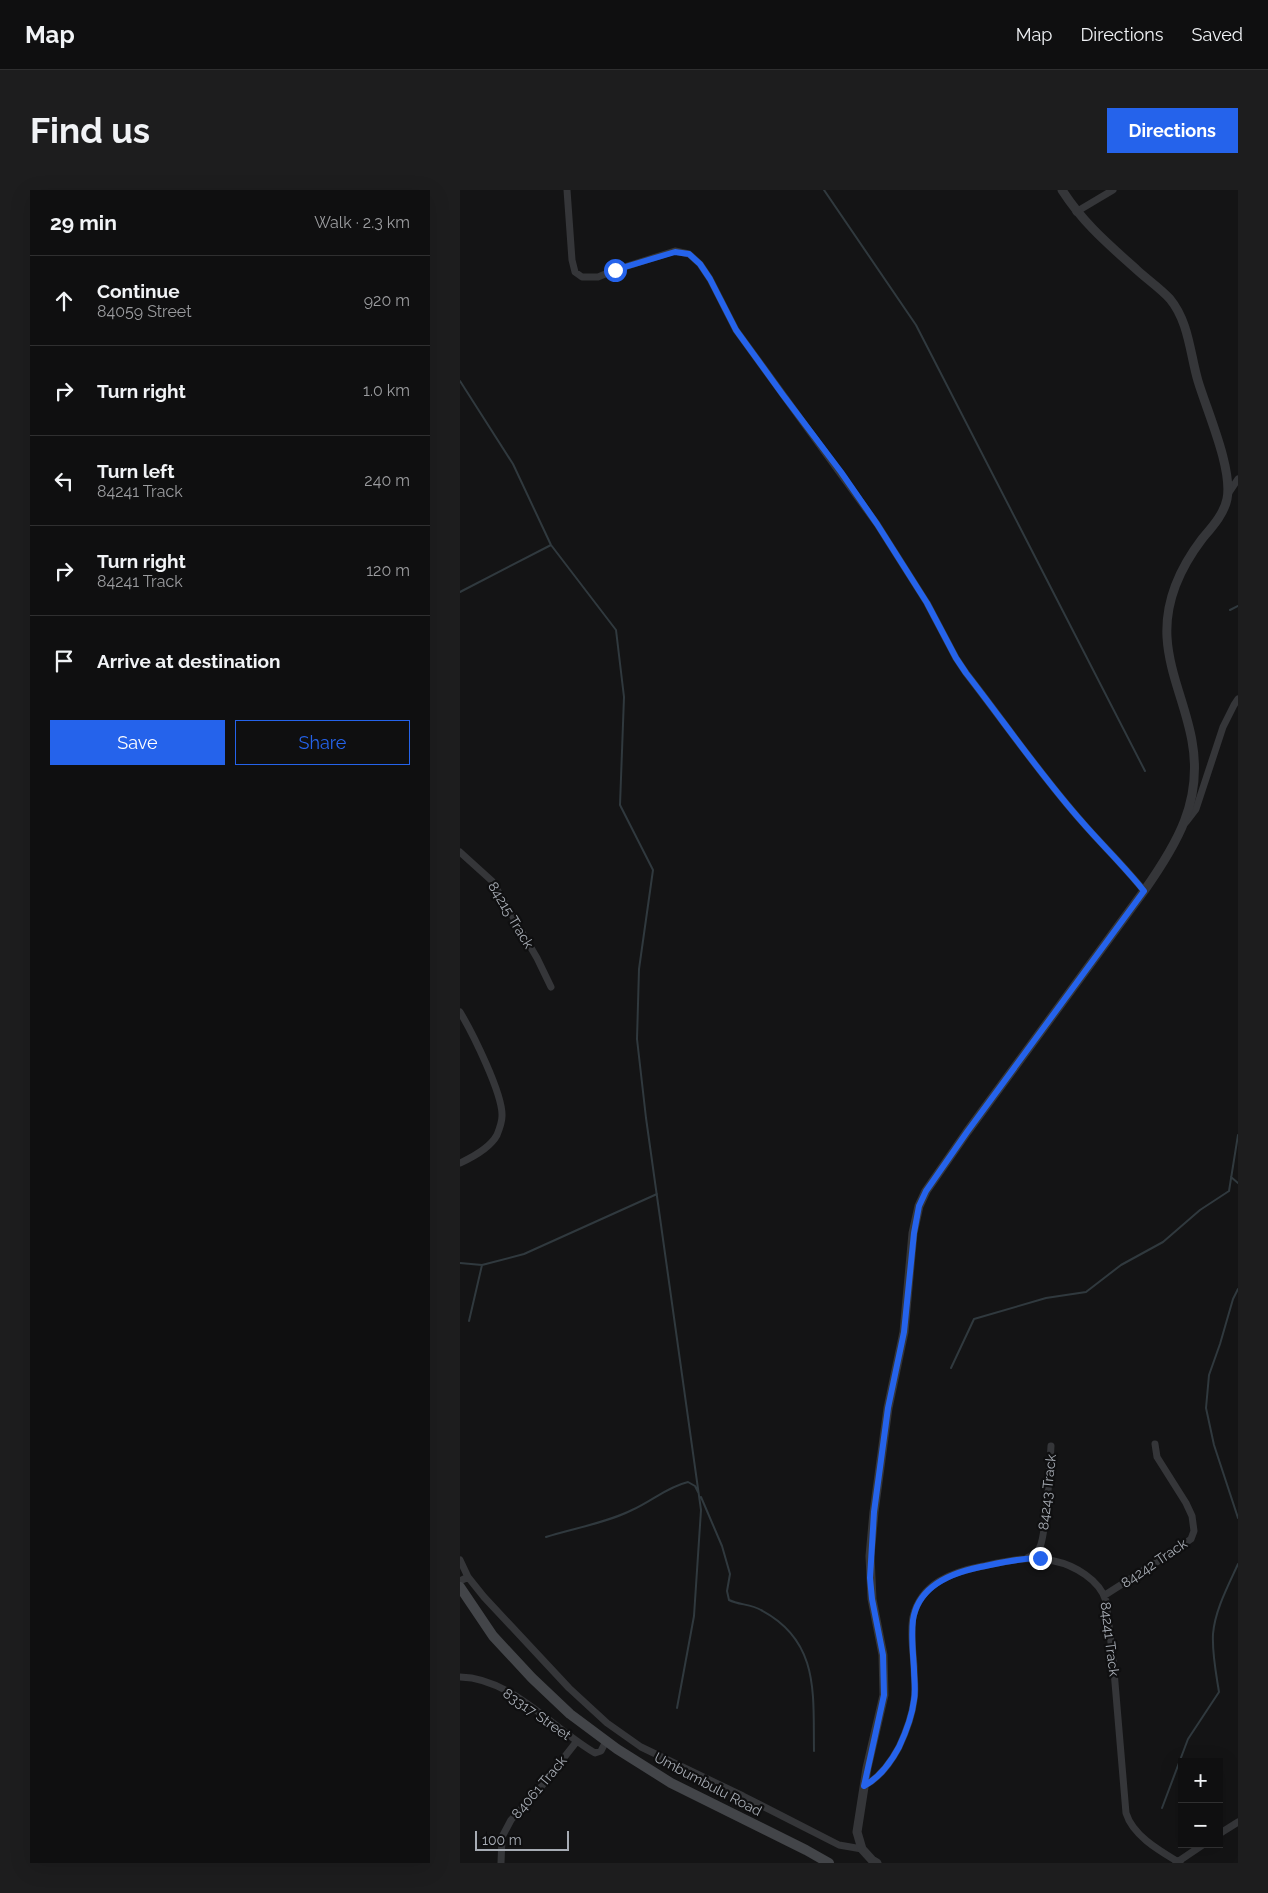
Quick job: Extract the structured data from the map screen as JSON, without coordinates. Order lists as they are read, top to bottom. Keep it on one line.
{"streets":{"main road":["Umbumbulu Road"],"street":["84215 Track","84243 Track","84242 Track","84241 Track","83317 Street","84061 Track"]},"crossings":[["84243 Track","84241 Track"],["84242 Track","84241 Track"],["83317 Street","Umbumbulu Road"],["83317 Street","84061 Track"]],"scale_bar":"100 m","page":{"header":"Map","nav":["Map","Directions","Saved"],"buttons":["Directions",["Save","Share"]],"title":"Find us","heading":["29 min","Walk · 2.3 km"],"list":[["Continue","84059 Street","920 m"],["Turn right","1.0 km"],["Turn left","84241 Track","240 m"],["Turn right","84241 Track","120 m"],"Arrive at destination"],"map_buttons":["+","−"],"scale":"100 m"}}
